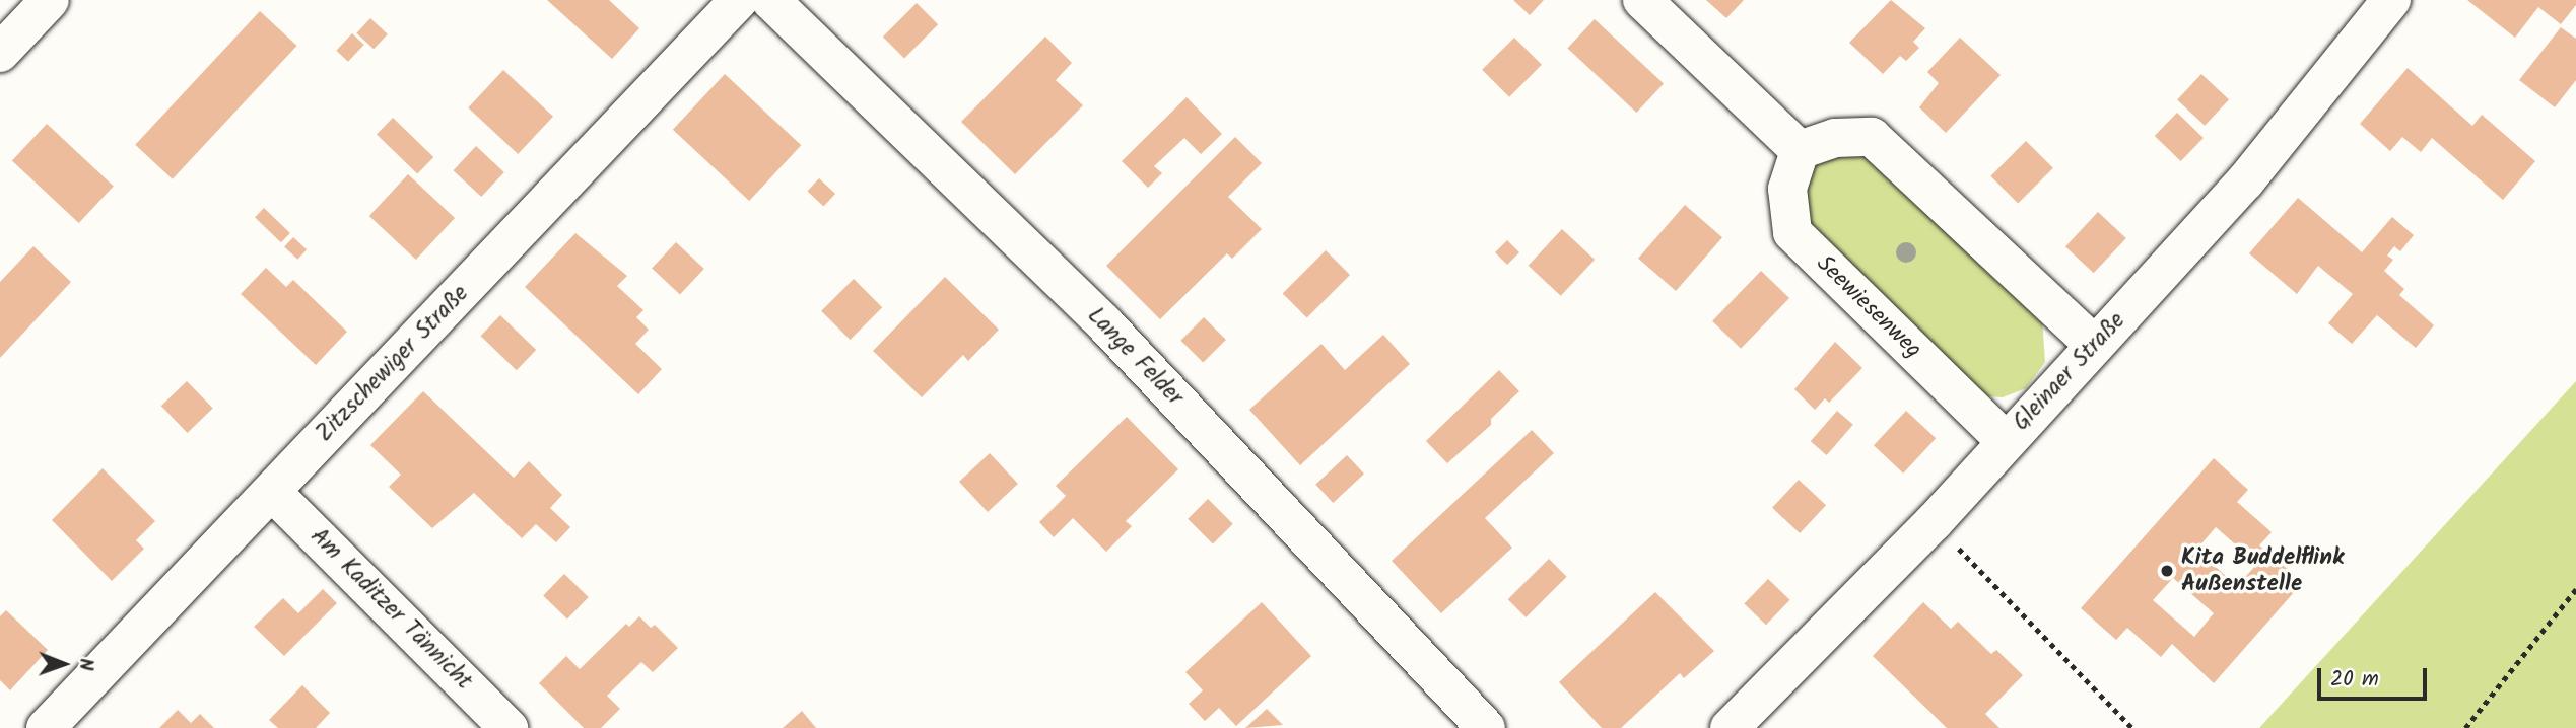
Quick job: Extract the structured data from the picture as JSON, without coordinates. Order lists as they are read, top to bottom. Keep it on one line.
{"streets":{"street":["Seewiesenweg","Lange Felder","Zitzschewiger Straße","Gleinaer Straße","Am Kaditzer Tännicht"]},"crossings":[["Seewiesenweg","Gleinaer Straße"],["Zitzschewiger Straße","Am Kaditzer Tännicht"]],"places":["Kita Buddelflink Außenstelle"],"scale_bar":"20 m","north":"right"}
